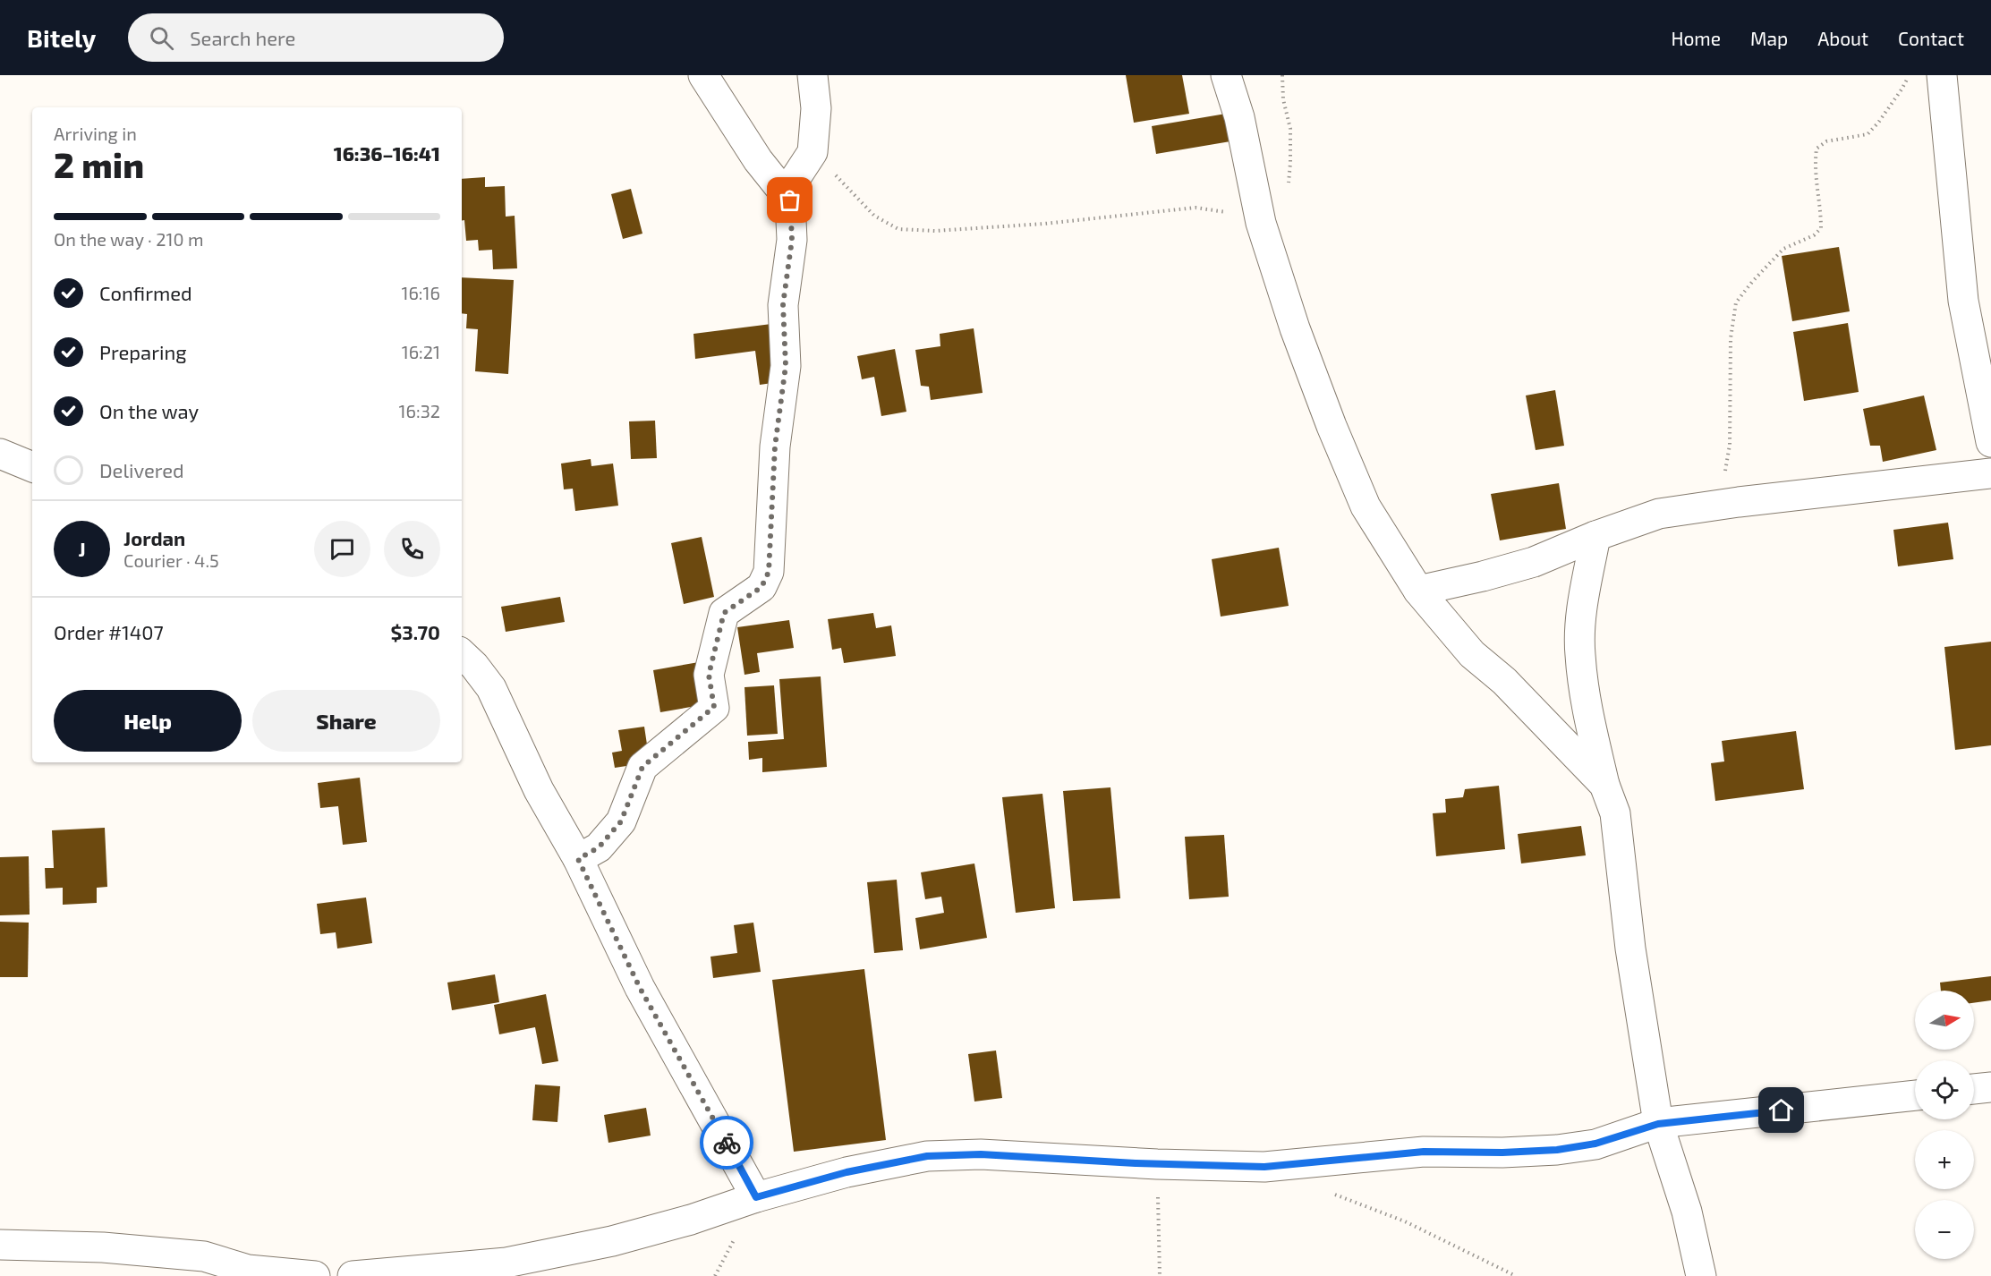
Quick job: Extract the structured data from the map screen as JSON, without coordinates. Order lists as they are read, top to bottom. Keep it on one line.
{"north":"right","page":{"header":"Bitely","search":"Search here","nav":["Home","Map","About","Contact"],"heading":["2 min","Arriving in","16:36–16:41"],"panel":["Jordan","Courier · 4.5","Order #1407","$3.70"],"bar":"On the way · 210 m","list":[["Confirmed","16:16"],["Preparing","16:21"],["On the way","16:32"],"Delivered"],"round":"J","buttons":["Help","Share"],"map_buttons":["+","−"]}}
